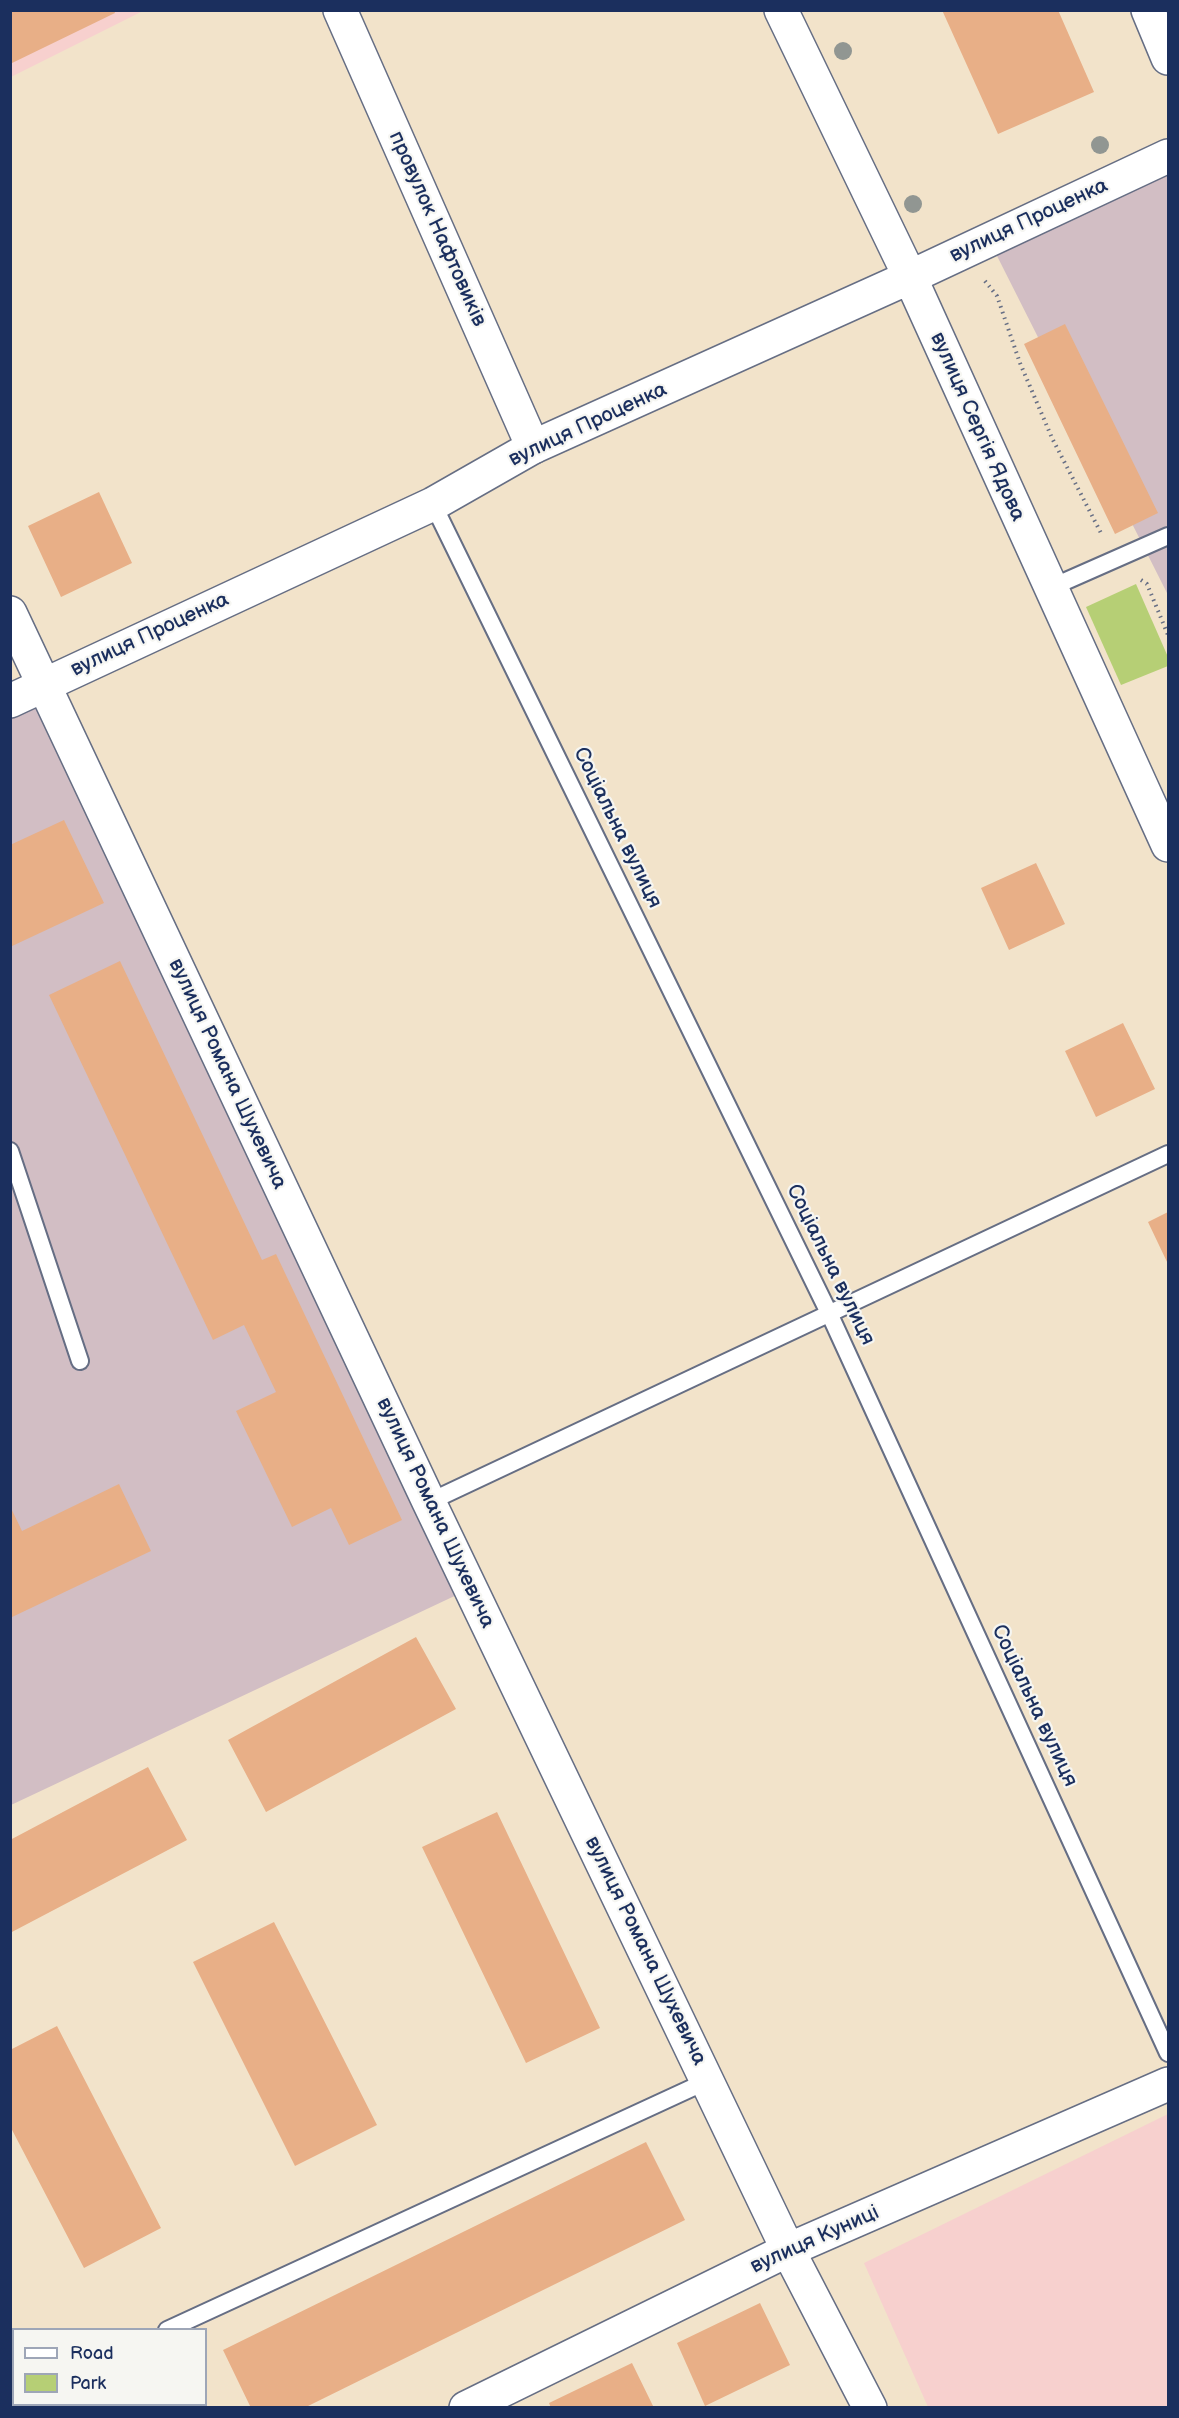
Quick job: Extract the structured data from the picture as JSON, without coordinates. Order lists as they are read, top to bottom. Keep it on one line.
{"streets":{"street":["вулиця Проценка","провулок Нафтовиків","вулиця Сергія Ядова","вулиця Романа Шухевича","вулиця Куниці"],"lane":["Соціальна вулиця"]},"crossings":[["вулиця Проценка","провулок Нафтовиків"],["вулиця Проценка","вулиця Сергія Ядова"],["вулиця Проценка","Соціальна вулиця"],["вулиця Проценка","вулиця Романа Шухевича"],["вулиця Романа Шухевича","вулиця Куниці"]],"legend":["Road","Park"]}
